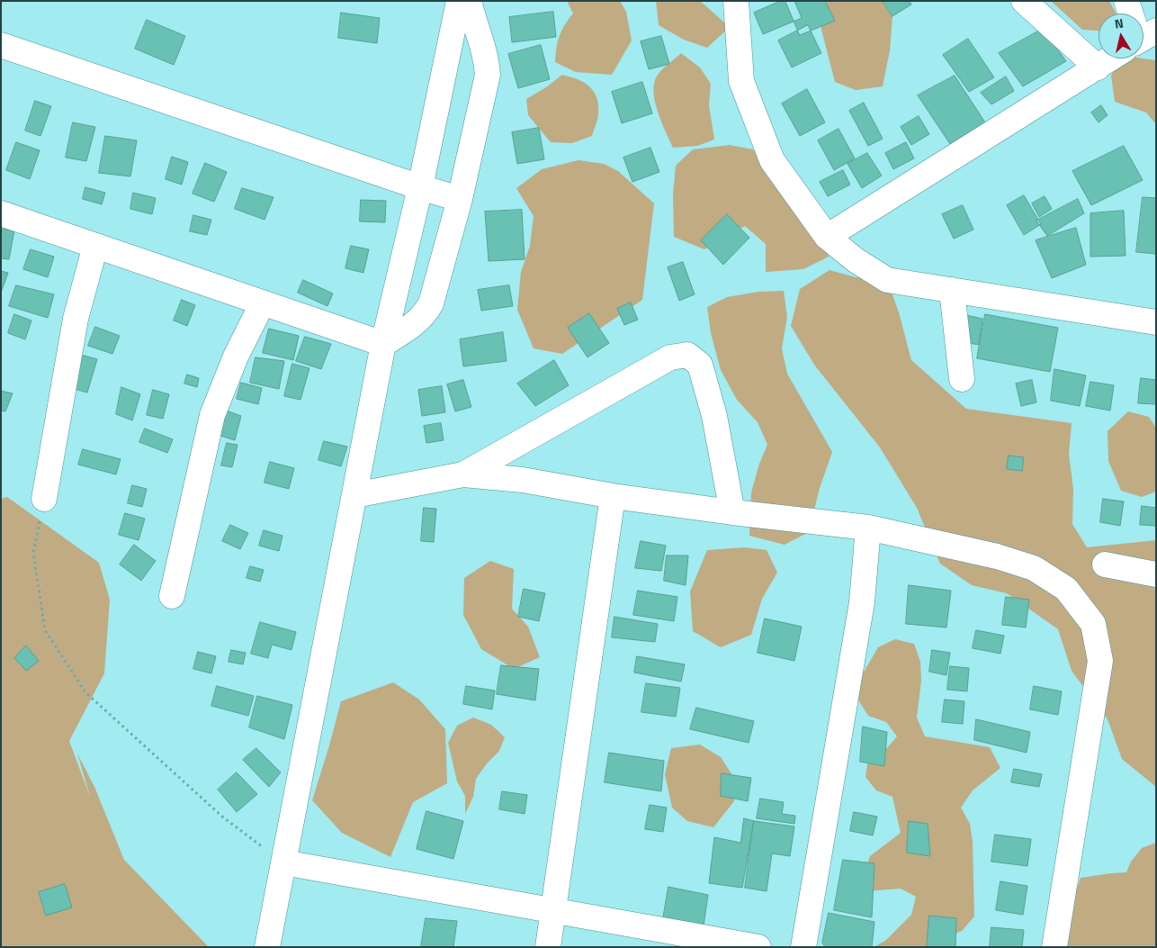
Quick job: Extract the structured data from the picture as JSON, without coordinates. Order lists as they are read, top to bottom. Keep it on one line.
{"north":"top"}
